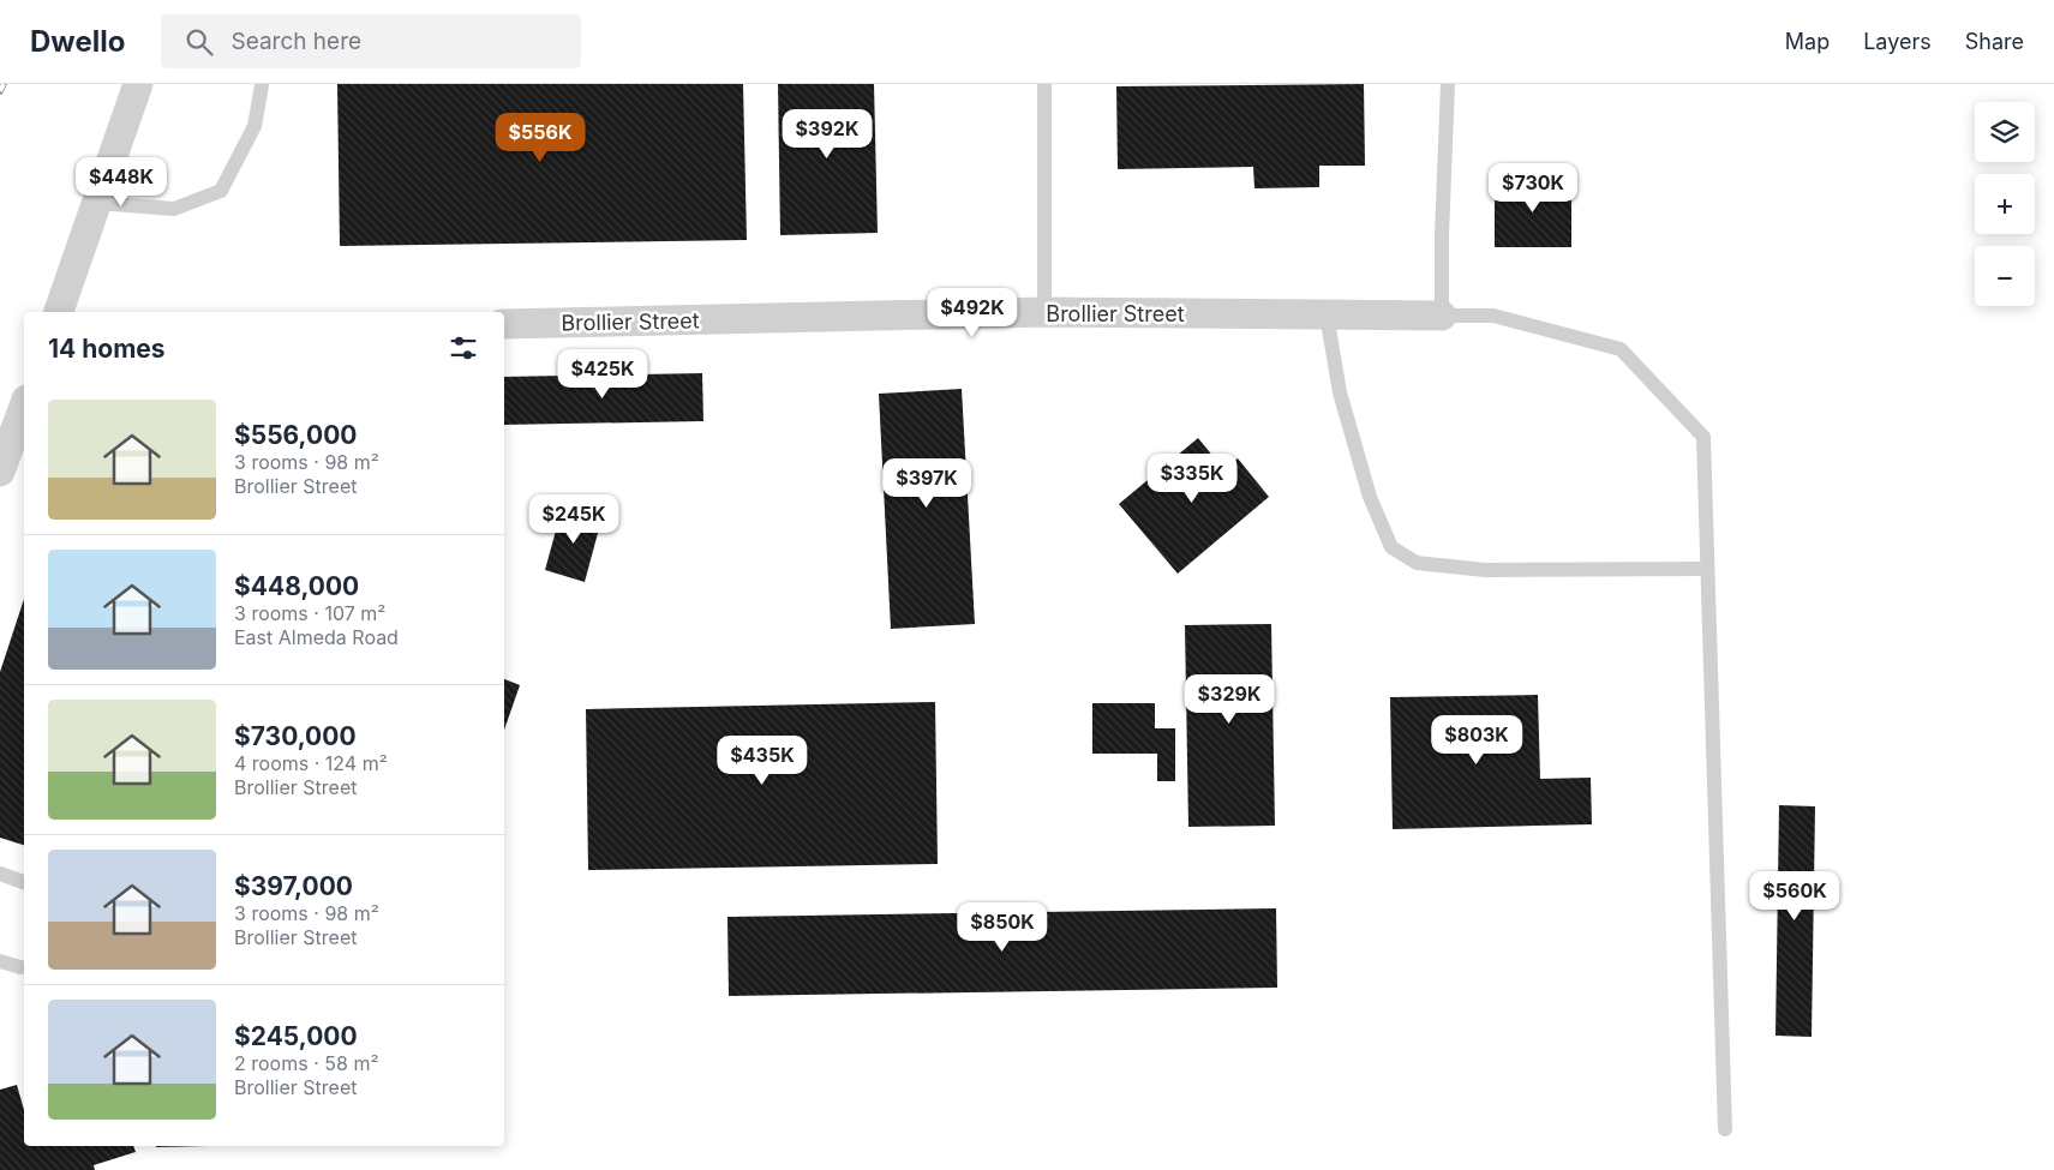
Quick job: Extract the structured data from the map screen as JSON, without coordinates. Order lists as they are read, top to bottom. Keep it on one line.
{"streets":{"street":["Brollier Street"]},"page":{"header":"Dwello","search":"Search here","nav":["Map","Layers","Share"],"map_buttons":["+","−"],"price":["$392K","$556K","$448K","$730K","$492K","$425K","$335K","$397K","$245K","$329K","$803K","$435K","$560K","$850K"],"heading":"14 homes","list":[{"name":"$556,000","note":"3 rooms · 98 m² · Brollier Street"},{"name":"$448,000","note":"3 rooms · 107 m² · East Almeda Road"},{"name":"$730,000","note":"4 rooms · 124 m² · Brollier Street"},{"name":"$397,000","note":"3 rooms · 98 m² · Brollier Street"},{"name":"$245,000","note":"2 rooms · 58 m² · Brollier Street"}]}}
